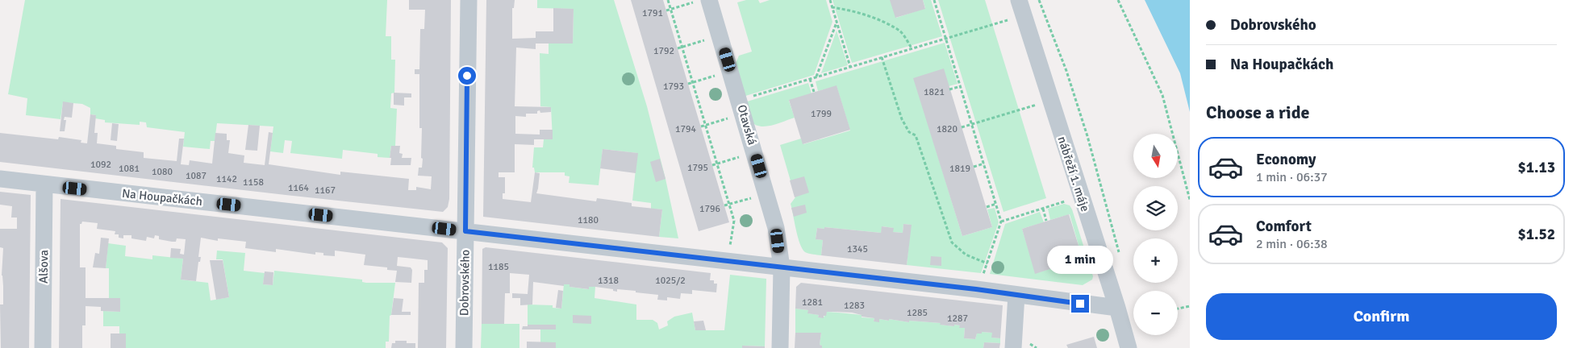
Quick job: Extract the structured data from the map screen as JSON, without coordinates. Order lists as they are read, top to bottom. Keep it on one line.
{"streets":{"street":["Otavská","nábřeží 1. máje","Na Houpačkách","Alšova","Dobrovského"]},"crossings":[["Otavská","Na Houpačkách"],["nábřeží 1. máje","Na Houpačkách"],["Na Houpačkách","Alšova"],["Na Houpačkách","Dobrovského"]],"house_numbers":["1791","1792","1793","1821","1799","1794","1820","1092","1795","1081","1819","1080","1087","1142","1158","1164","1167","1796","1180","1345","1185","1318","1025/2","1281","1283","1285","1287"],"north":"bottom","page":{"banner":["Dobrovského","Na Houpačkách"],"heading":"Choose a ride","map_buttons":["+","−"],"list":[{"name":"Economy","note":"1 min · 06:37","value":"$1.13"},{"name":"Comfort","note":"2 min · 06:38","value":"$1.52"}],"bubble":"1 min","buttons":"Confirm"}}
